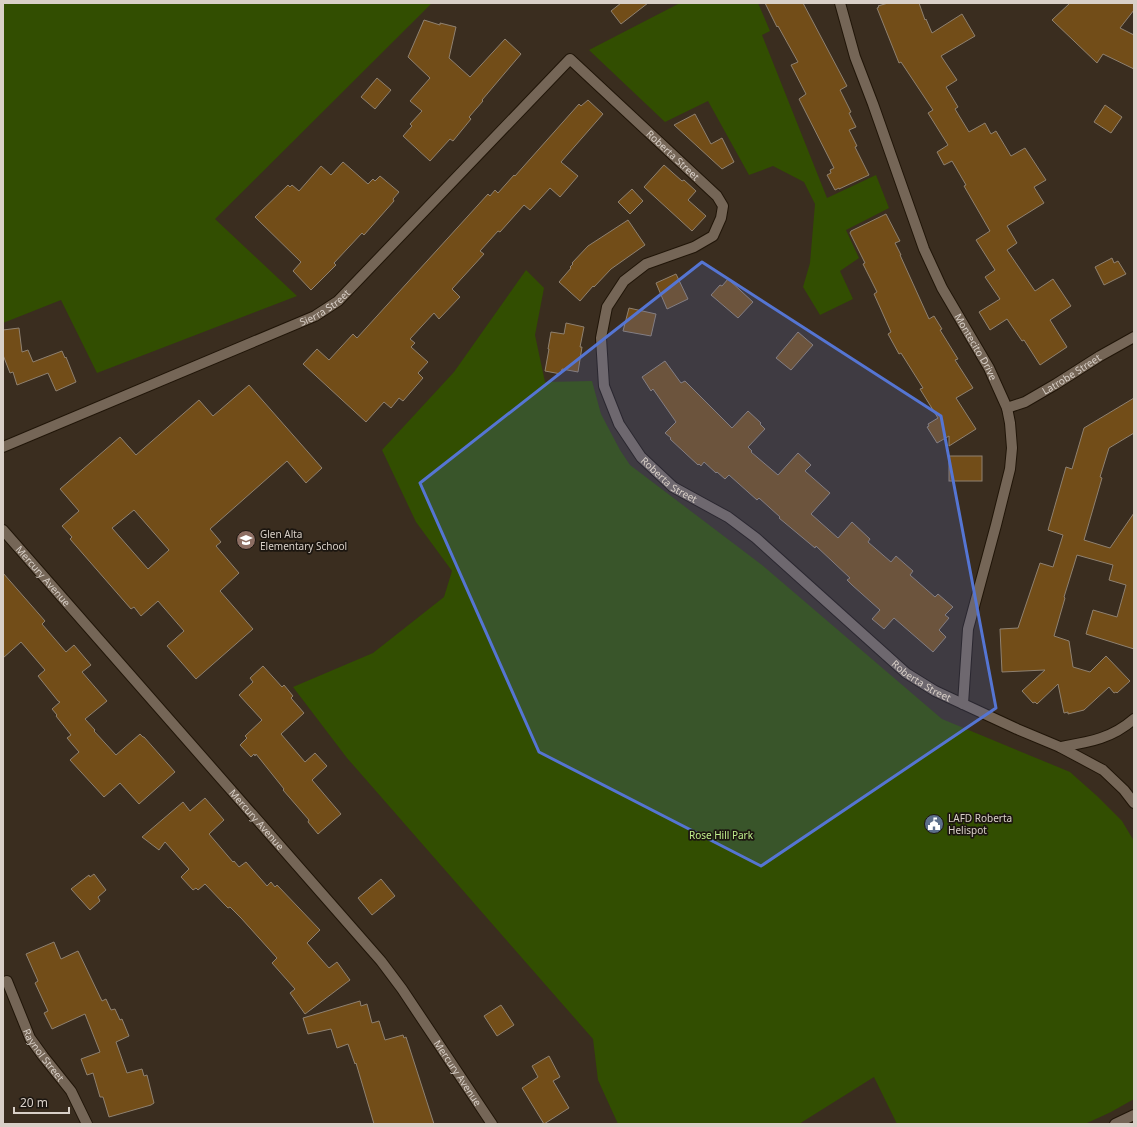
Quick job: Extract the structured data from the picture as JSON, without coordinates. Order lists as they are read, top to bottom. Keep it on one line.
{"streets":{"street":["Roberta Street","Sierra Street","Montecito Drive","Latrobe Street","Mercury Avenue","Raynol Street"]},"crossings":[["Roberta Street","Sierra Street"],["Roberta Street","Montecito Drive"],["Montecito Drive","Latrobe Street"]],"parks":["Rose Hill Park"],"places":{"school or university":["Glen Alta Elementary School"],"public building":["LAFD Roberta Helispot"]},"scale_bar":"20 m"}
